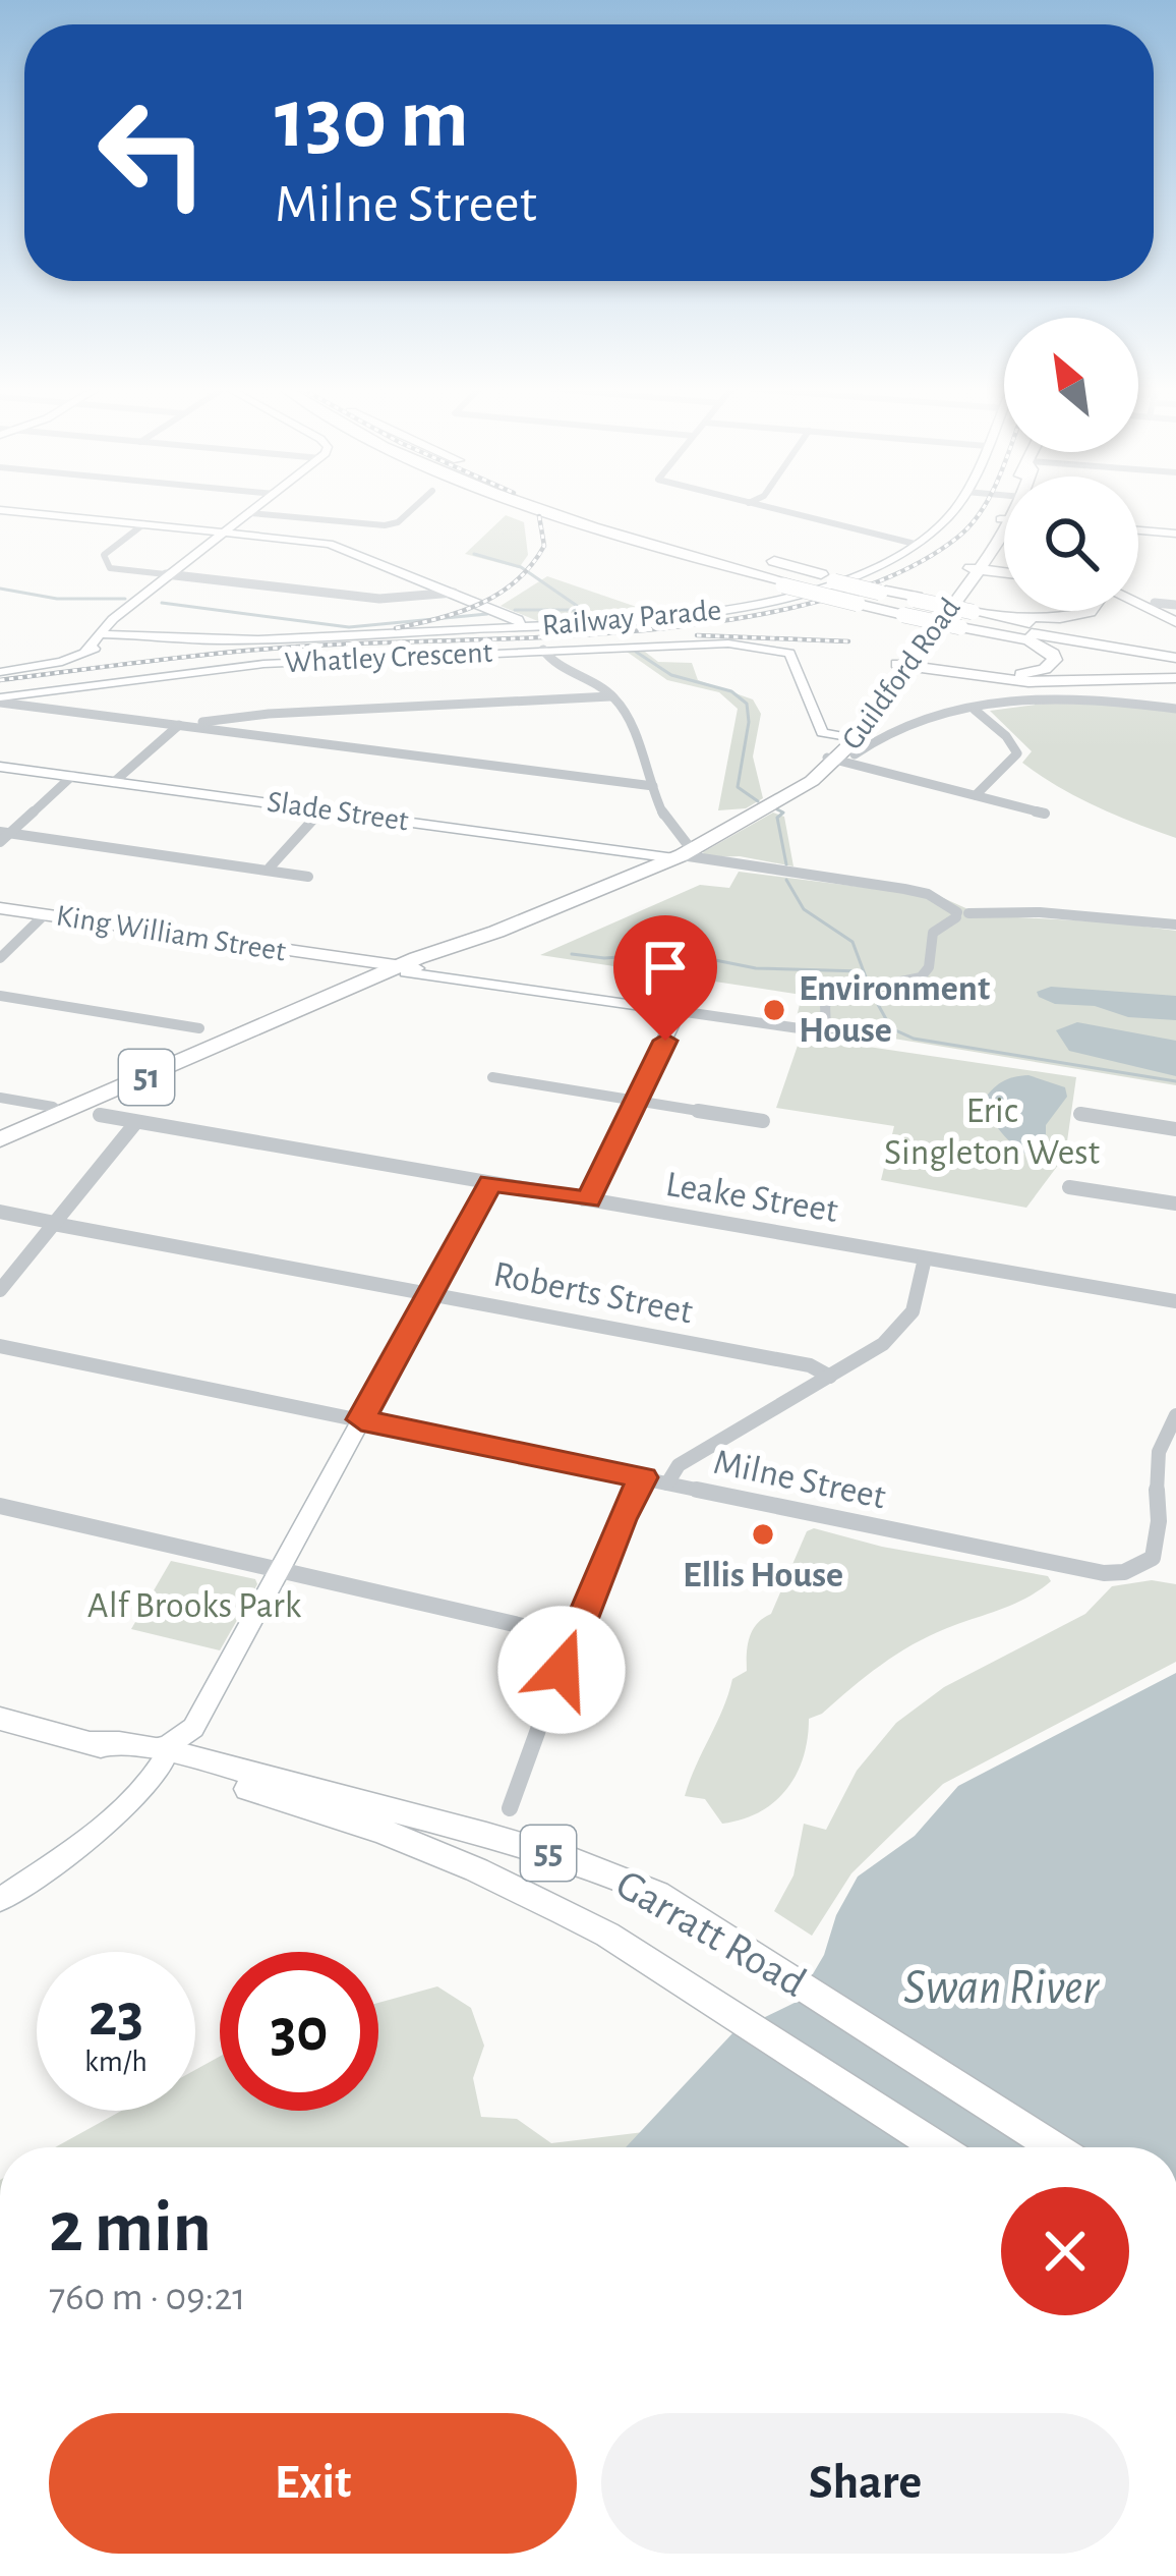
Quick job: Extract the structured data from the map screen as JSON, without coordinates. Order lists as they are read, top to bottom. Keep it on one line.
{"streets":{"highway":["Guildford Road","51"],"main road":["King William Street","55","Garratt Road"],"street":["Railway Parade","Whatley Crescent","Slade Street","Leake Street","Roberts Street","Milne Street"]},"crossings":[["Whatley Crescent","Guildford Road"],["Guildford Road","Slade Street"],["Guildford Road","King William Street"]],"water":["Swan River"],"parks":["Eric Singleton West","Alf Brooks Park"],"places":["Environment House","Ellis House"],"north":"top left","page":{"turn":["130 m","Milne Street"],"speed":"23 km/h","limit":"30","heading":["2 min","760 m · 09:21"],"buttons":["Exit","Share"]}}
